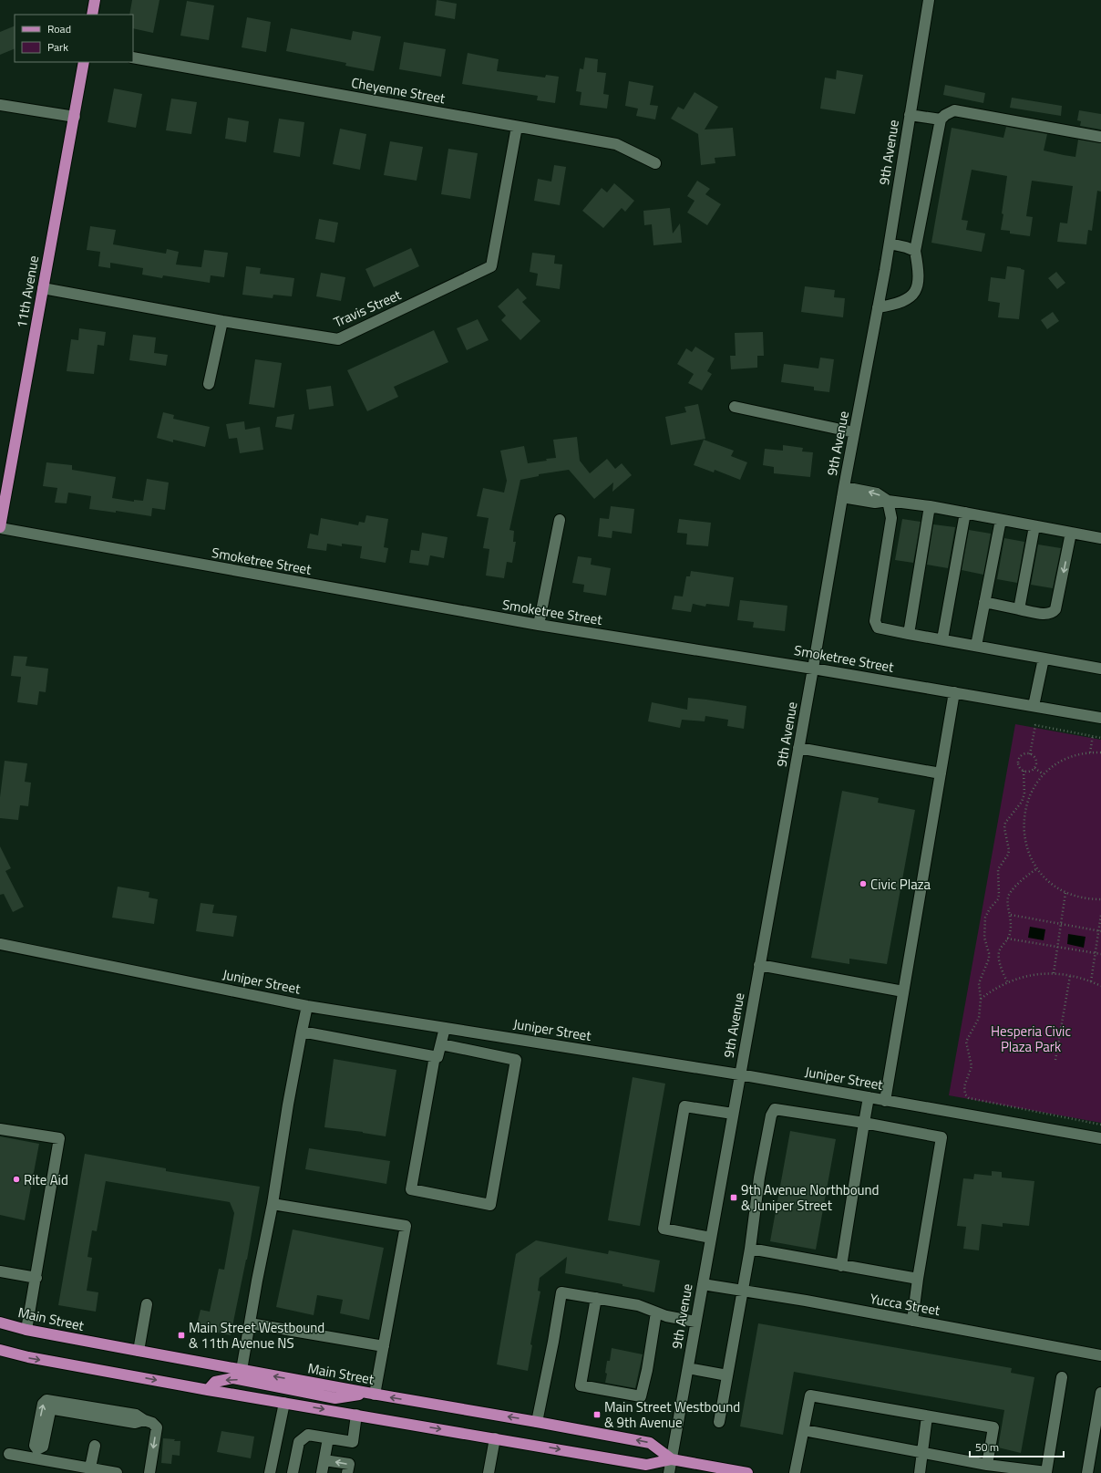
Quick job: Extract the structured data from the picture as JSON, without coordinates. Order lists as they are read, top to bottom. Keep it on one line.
{"streets":{"main road":["11th Avenue","Main Street"],"street":["Cheyenne Street","9th Avenue","Travis Street","Smoketree Street","Juniper Street","Yucca Street"]},"crossings":[["Cheyenne Street","Travis Street"],["9th Avenue","Smoketree Street"],["9th Avenue","Juniper Street"],["9th Avenue","Yucca Street"],["9th Avenue","Main Street"],["11th Avenue","Travis Street"],["11th Avenue","Smoketree Street"]],"parks":["Hesperia Civic Plaza Park"],"places":{"other":["Civic Plaza","Rite Aid"],"transit":["9th Avenue Northbound & Juniper Street","Main Street Westbound & 11th Avenue NS","Main Street Westbound & 9th Avenue"]},"legend":["Road","Park"],"scale_bar":"50 m"}
